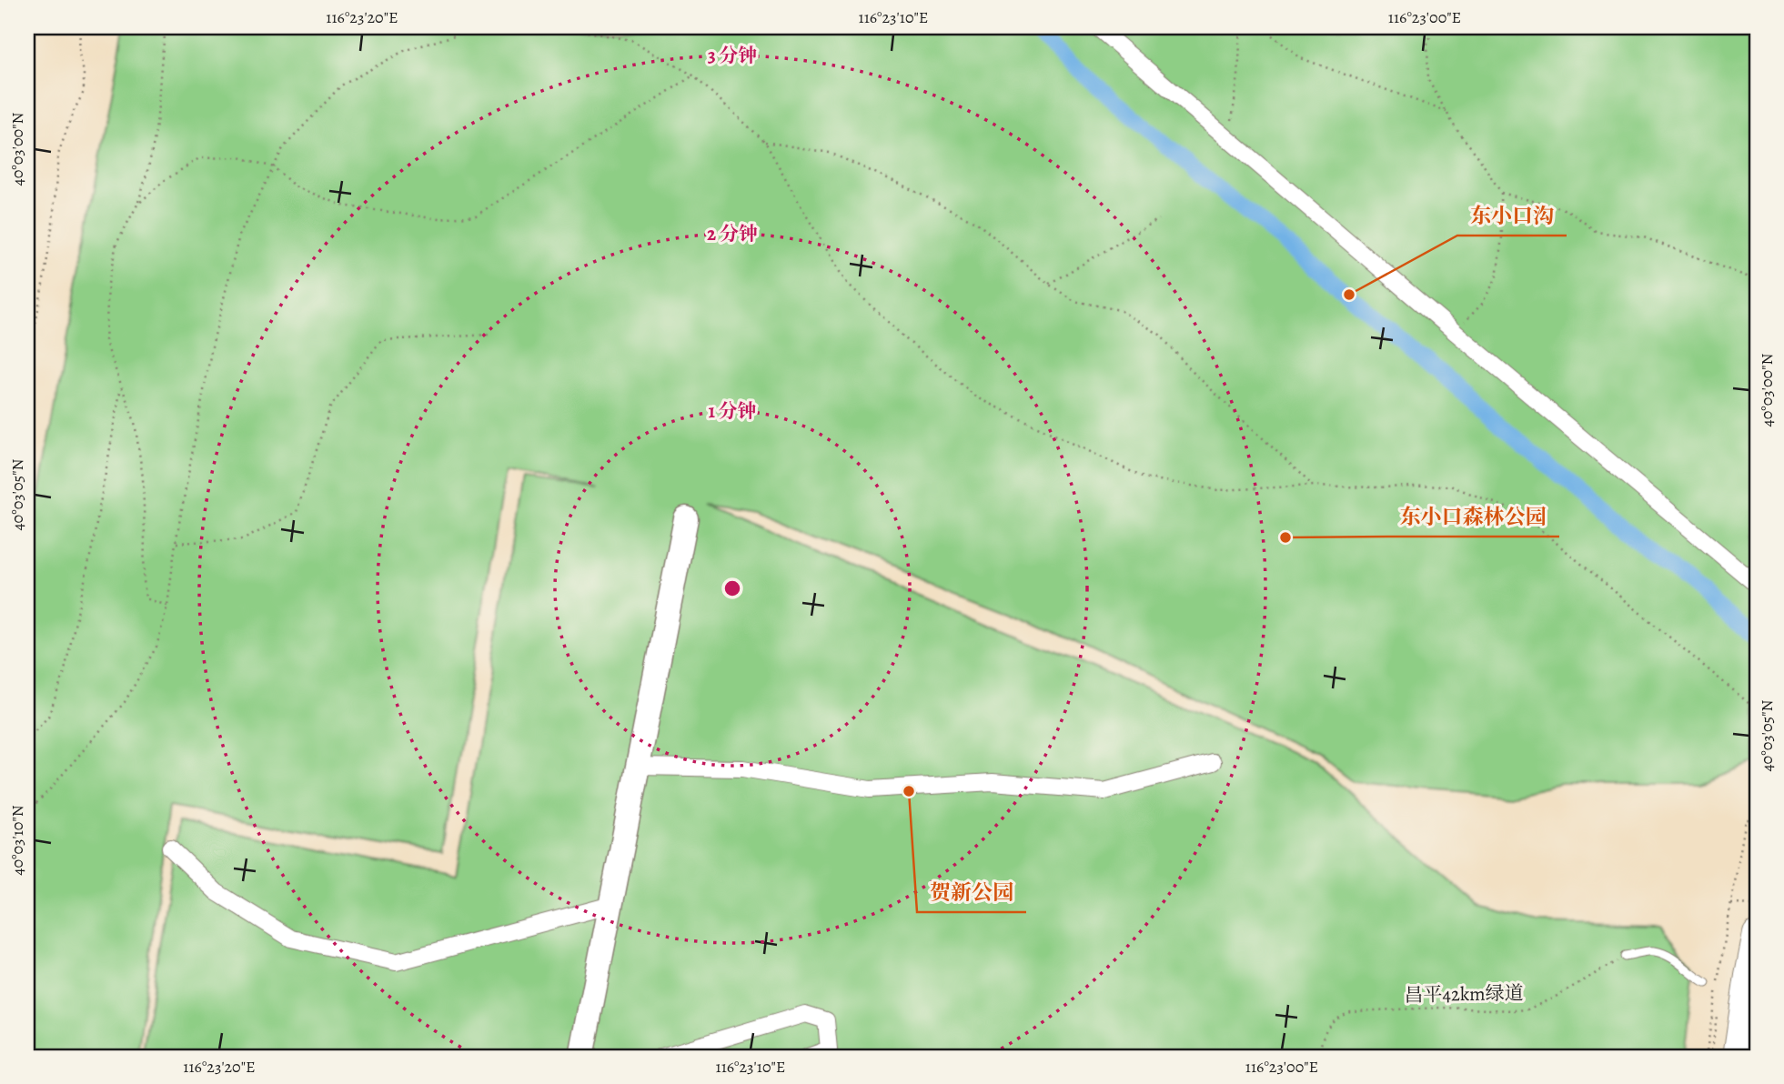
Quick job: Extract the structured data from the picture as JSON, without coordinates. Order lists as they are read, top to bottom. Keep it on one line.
{"streets":{"path":["昌平42km绿道"]},"places":["东小口沟","东小口森林公园","贺新公园"],"coordinates":["116°23'20\"E","116°23'10\"E","116°23'00\"E","40°03'00\"N","40°03'05\"N","40°03'10\"N"],"rings":["3 分钟","2 分钟","1 分钟"]}
